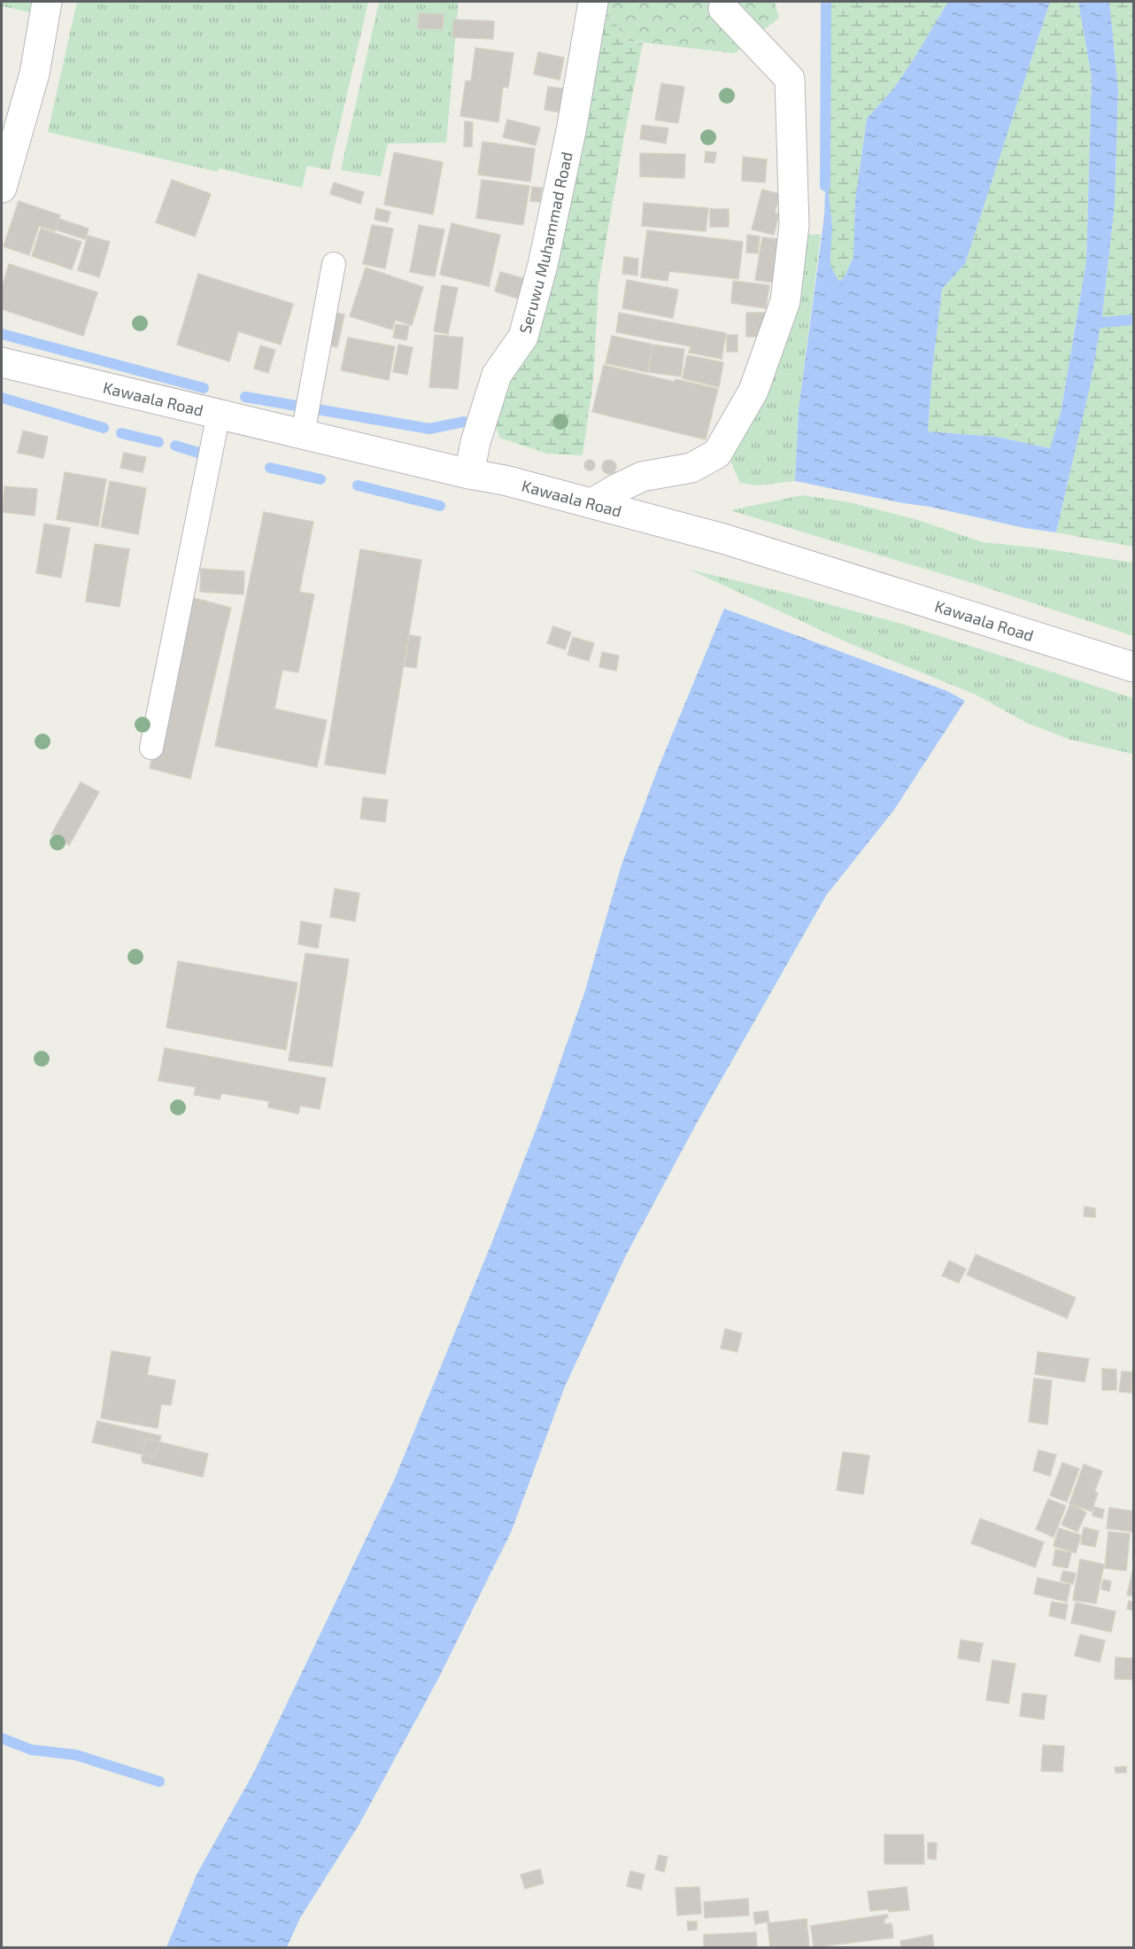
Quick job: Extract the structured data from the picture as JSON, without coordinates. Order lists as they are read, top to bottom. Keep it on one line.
{"streets":{"street":["Seruwu Muhammad Road","Kawaala Road"]},"crossings":[["Seruwu Muhammad Road","Kawaala Road"]]}
